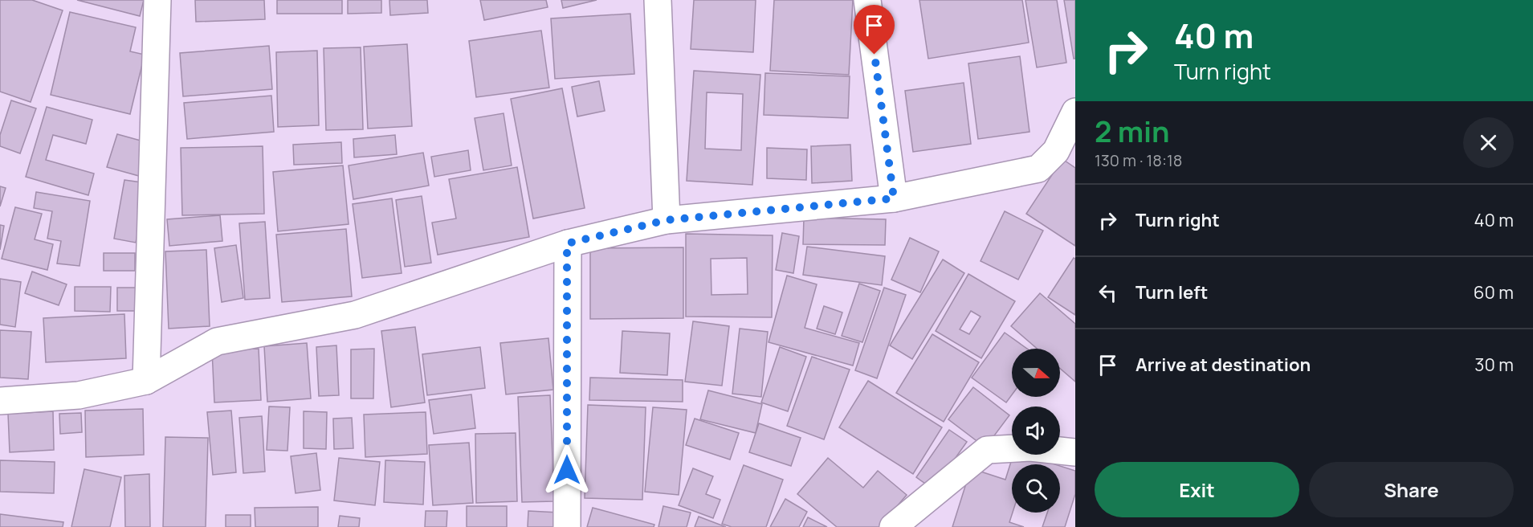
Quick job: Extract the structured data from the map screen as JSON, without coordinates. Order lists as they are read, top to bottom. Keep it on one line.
{"north":"right","page":{"turn":["40 m","Turn right"],"heading":["2 min","130 m · 18:18"],"list":[{"name":"Turn right","value":"40 m"},{"name":"Turn left","value":"60 m"},{"name":"Arrive at destination","value":"30 m"}],"buttons":["Exit","Share"]}}
